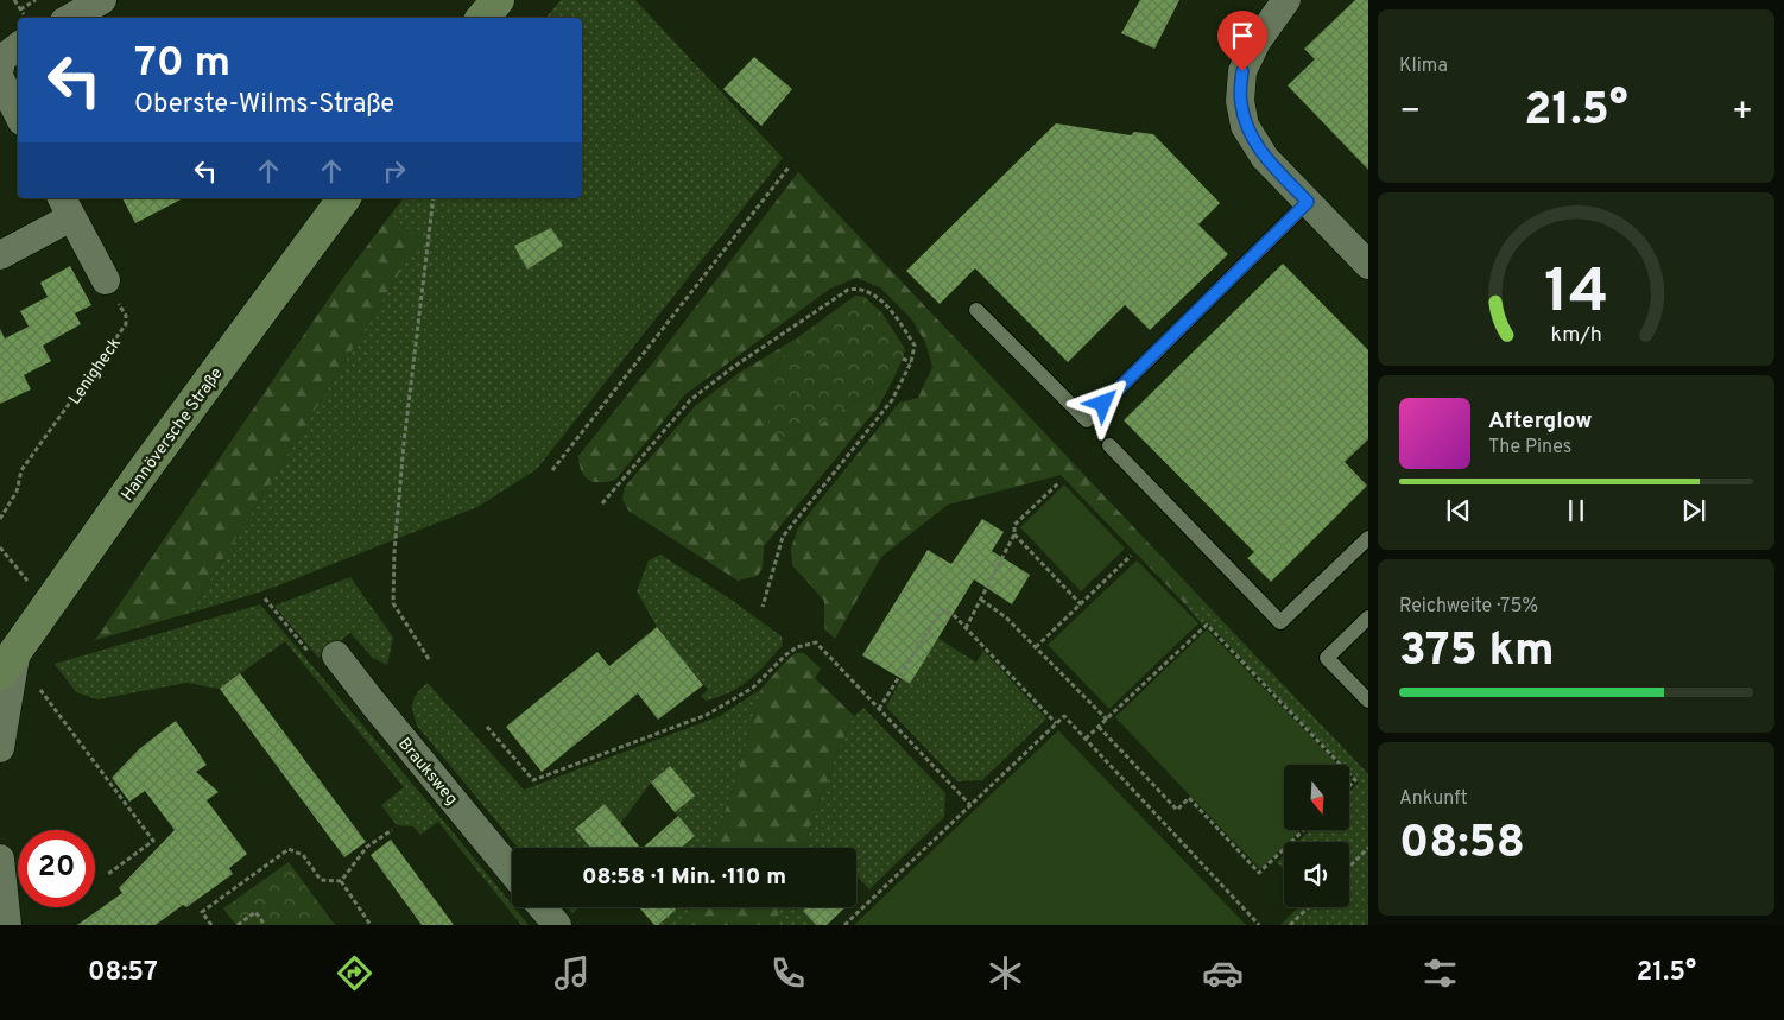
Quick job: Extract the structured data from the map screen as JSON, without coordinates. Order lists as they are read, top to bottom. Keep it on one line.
{"streets":{"main road":["Hannöversche Straße"],"street":["Brauksweg"],"path":["Lenigheck"]},"north":"bottom","page":{"tile":["Klima",["Reichweite · 75%","375 km"],["Ankunft","08:58"]],"turn":["70 m","Oberste-Wilms-Straße"],"heat":["−","21.5°","+"],"song":["Afterglow","The Pines"],"limit":"20","trip":"08:58 · 1 Min. · 110 m","tabs":["08:57","21.5°"],"gauge":["14","km/h"]}}
